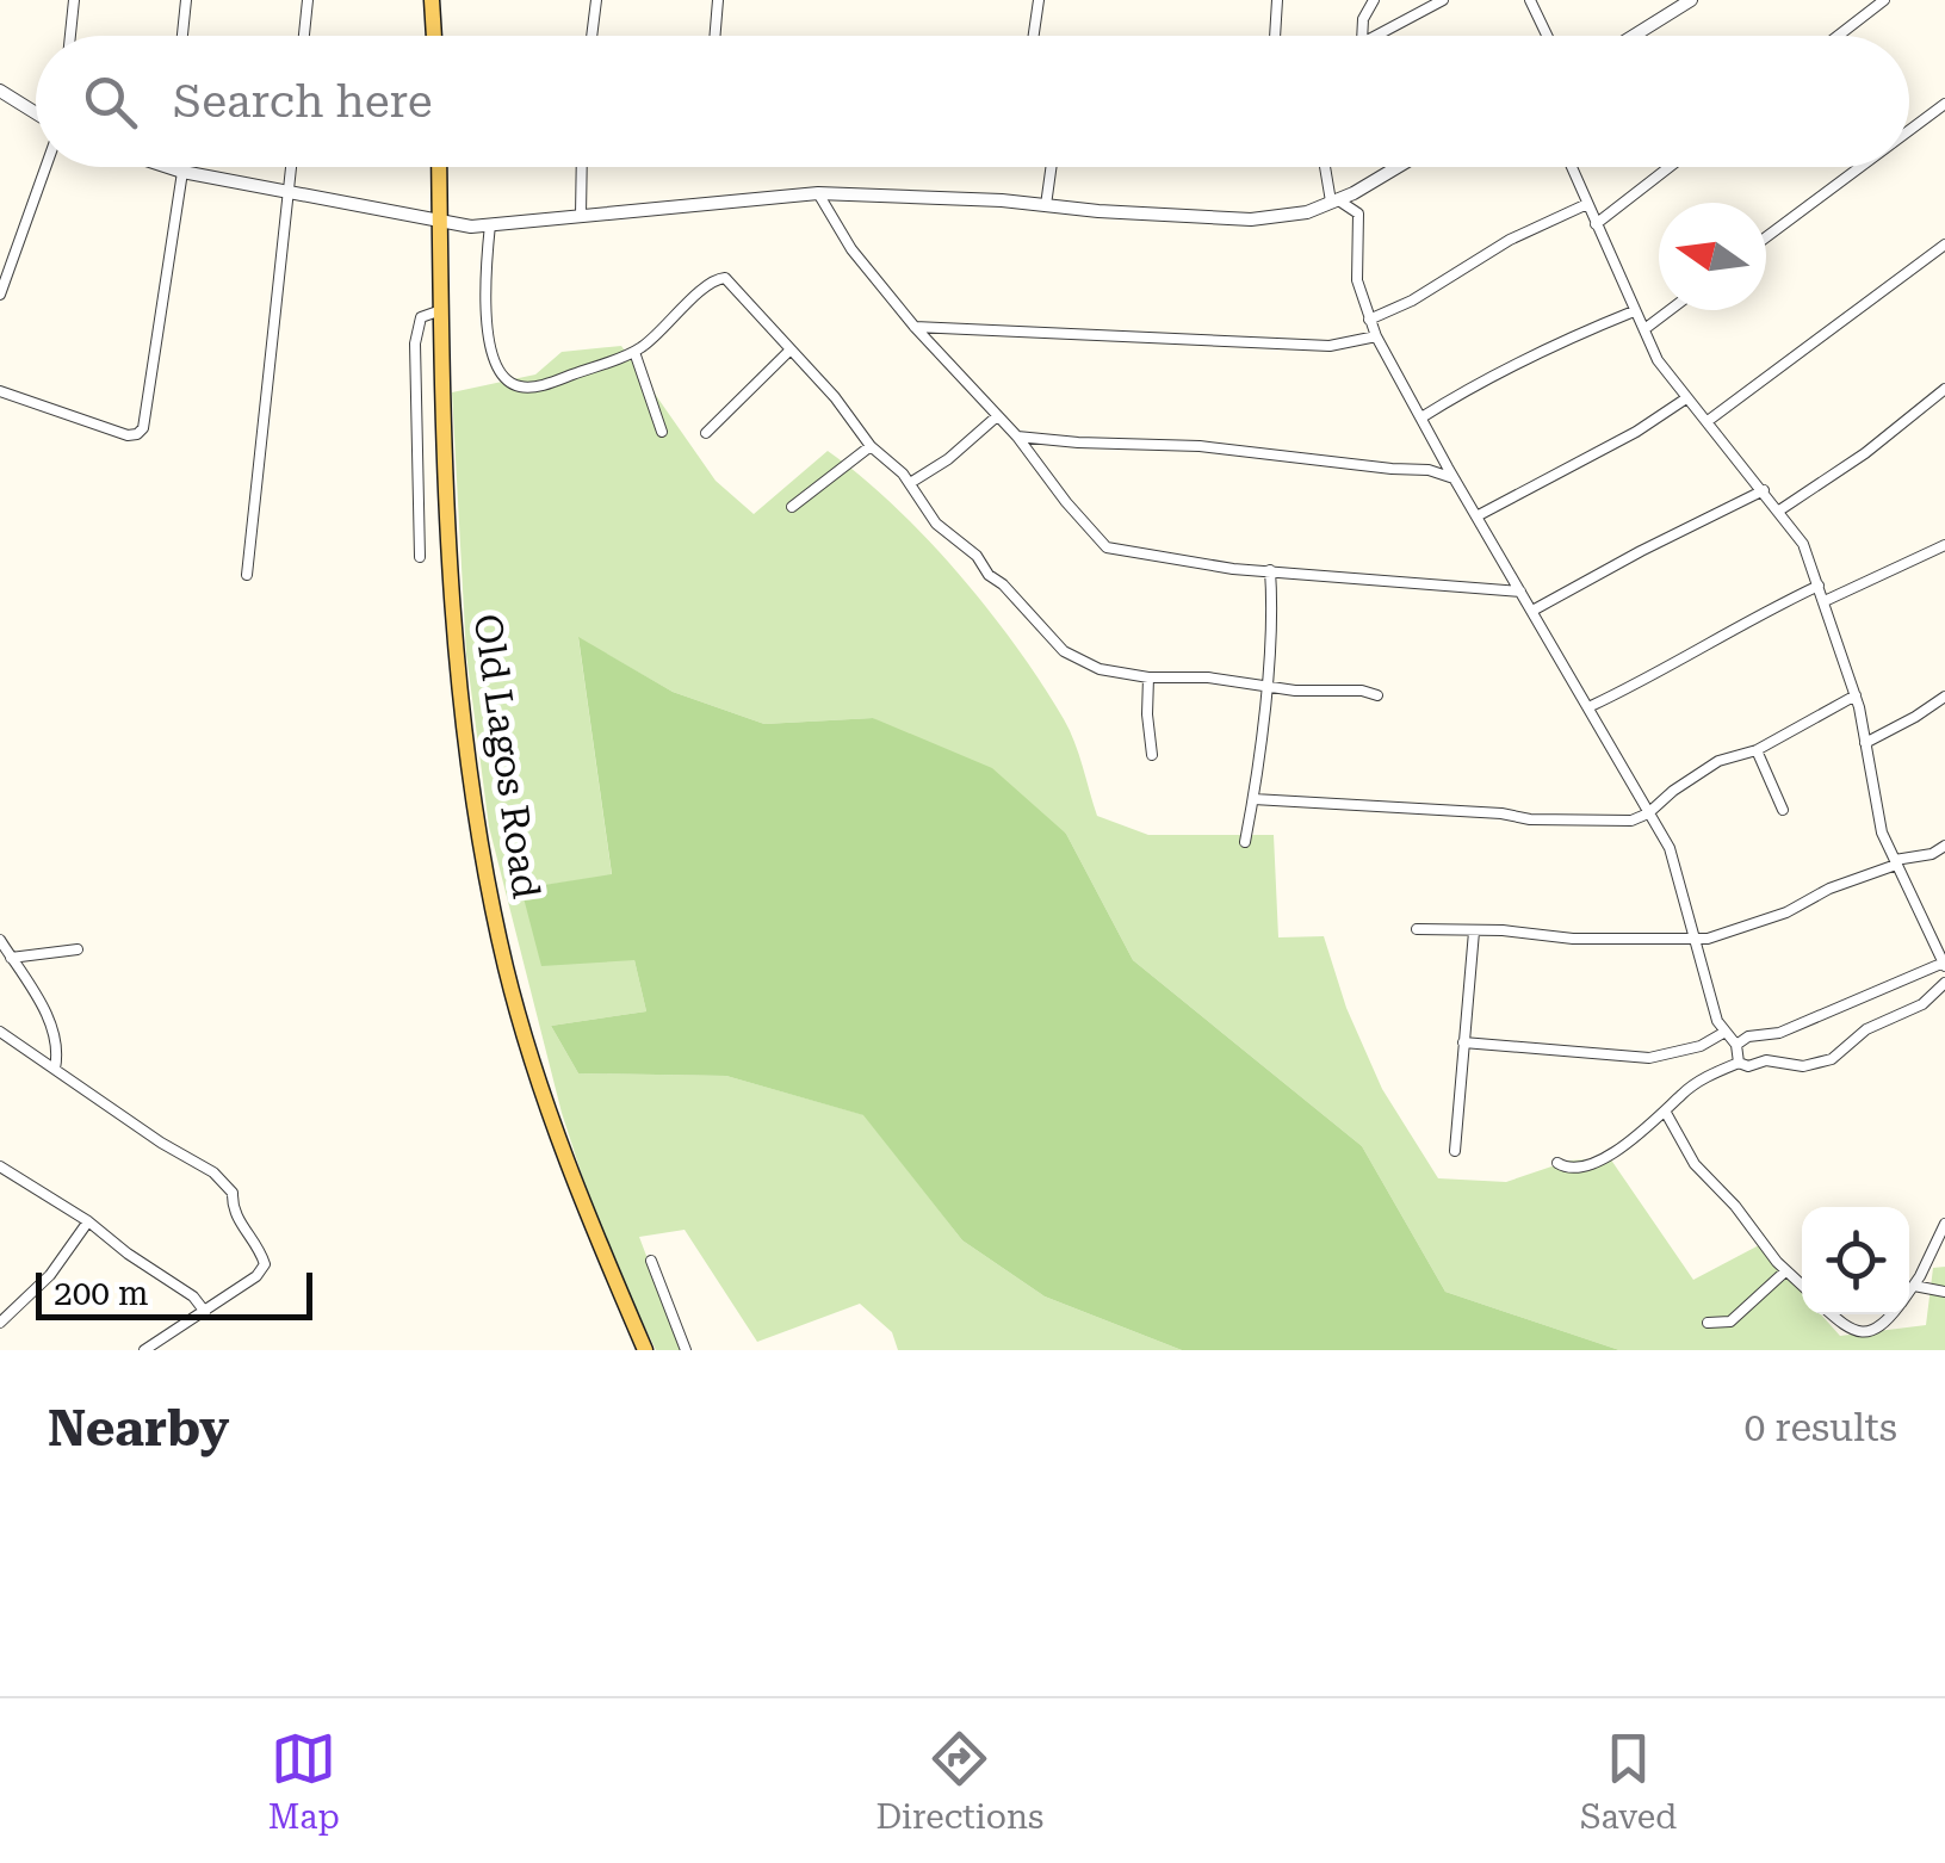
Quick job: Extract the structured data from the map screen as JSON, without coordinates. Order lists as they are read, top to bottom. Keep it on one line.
{"streets":{"main road":["Old Lagos Road"]},"scale_bar":"200 m","north":"left","page":{"search":"Search here","scale":"200 m","heading":["Nearby","0 results"],"nav":["Map","Directions","Saved"]}}
